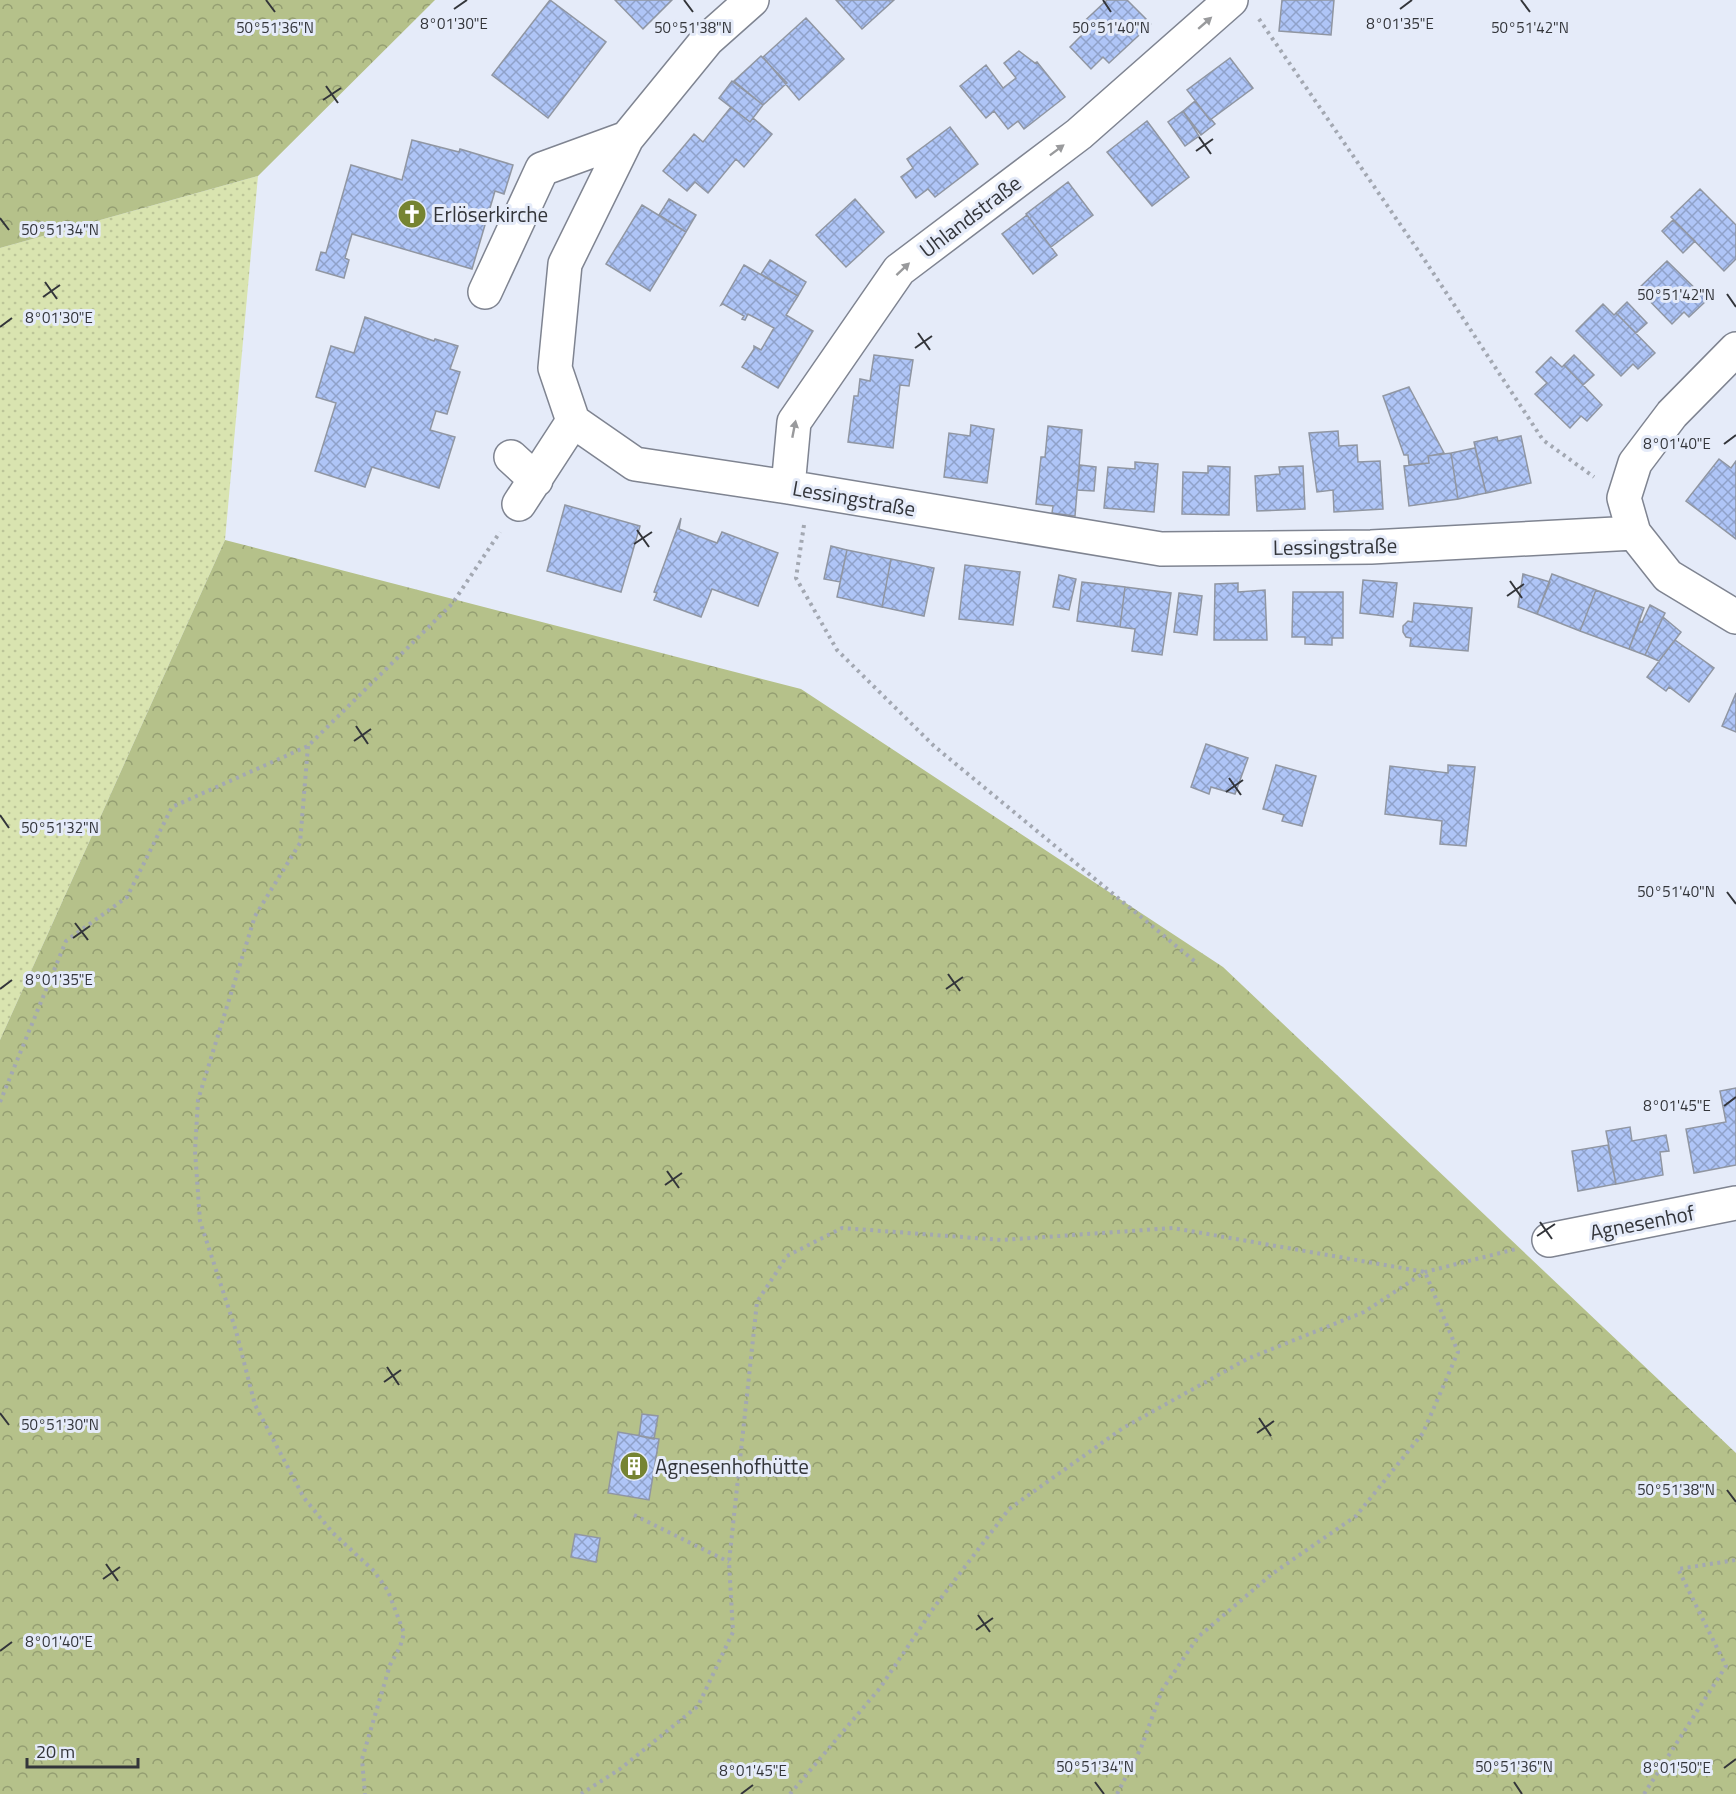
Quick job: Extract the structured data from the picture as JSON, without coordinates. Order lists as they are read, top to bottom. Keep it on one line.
{"streets":{"street":["Uhlandstraße","Lessingstraße","Agnesenhof"]},"crossings":[["Uhlandstraße","Lessingstraße"]],"one_way":["Uhlandstraße"],"places":{"church":["Erlöserkirche"],"building":["Agnesenhofhütte"]},"scale_bar":"20 m","coordinates":["8°01'30\"E","8°01'35\"E","50°51'36\"N","50°51'38\"N","50°51'40\"N","50°51'42\"N","50°51'34\"N","8°01'40\"E","50°51'32\"N","8°01'45\"E","50°51'30\"N","8°01'50\"E"]}
